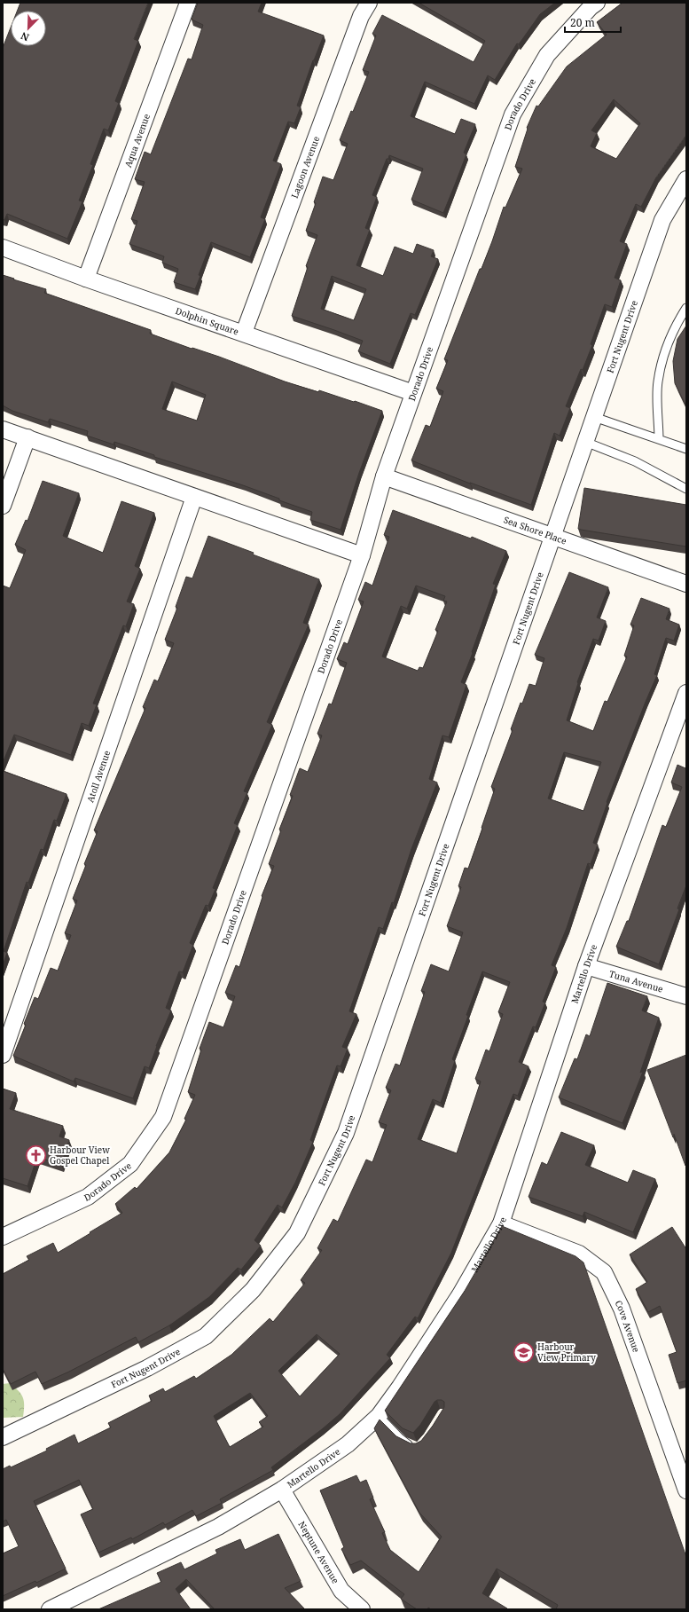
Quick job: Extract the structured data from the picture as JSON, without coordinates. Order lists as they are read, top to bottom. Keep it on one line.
{"streets":{"street":["Dorado Drive","Aqua Avenue","Lagoon Avenue","Dolphin Square","Fort Nugent Drive","Sea Shore Place","Atoll Avenue","Martello Drive","Tuna Avenue","Cove Avenue","Neptune Avenue"]},"crossings":[["Dorado Drive","Dolphin Square"],["Dorado Drive","Sea Shore Place"],["Aqua Avenue","Dolphin Square"],["Lagoon Avenue","Dolphin Square"],["Fort Nugent Drive","Sea Shore Place"],["Martello Drive","Tuna Avenue"],["Martello Drive","Cove Avenue"],["Martello Drive","Neptune Avenue"]],"places":{"church":["Harbour View Gospel Chapel"],"school or university":["Harbour View Primary"]},"scale_bar":"20 m","north":"bottom left"}
